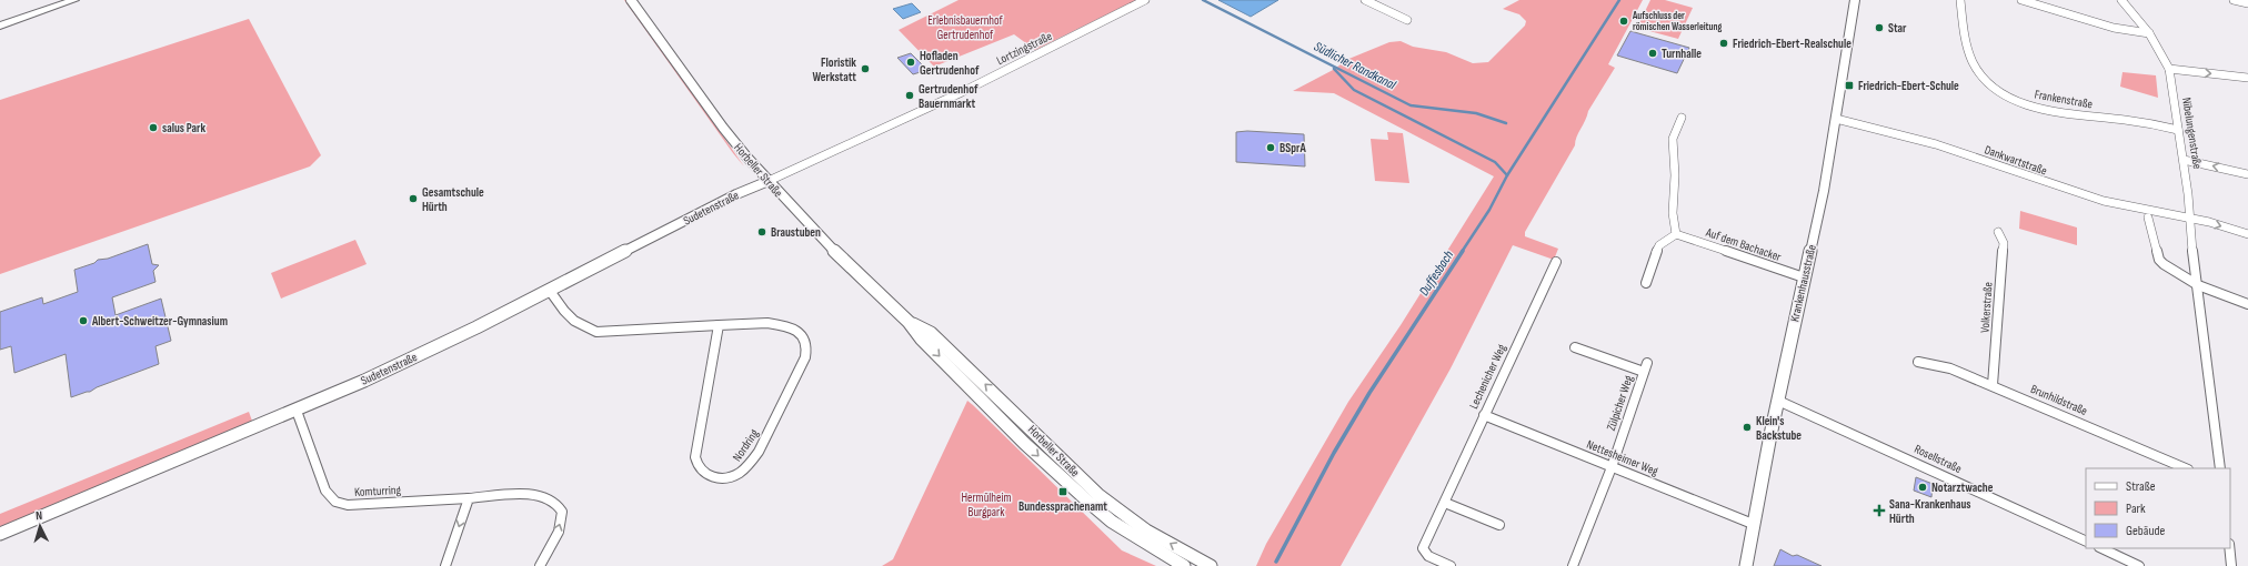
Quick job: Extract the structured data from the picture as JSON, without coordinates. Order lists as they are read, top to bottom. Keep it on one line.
{"streets":{"street":["Lortzingstraße","Frankenstraße","Nibelungenstraße","Dankwartstraße","Horbeller Straße","Sudetenstraße","Auf dem Bachacker","Krankenhausstraße","Volkerstraße","Lechenicher Weg","Brunhildstraße","Zülpicher Weg","Nordring","Nettesheimer Weg","Rosellstraße","Komturring"]},"crossings":[["Lortzingstraße","Horbeller Straße"],["Lortzingstraße","Sudetenstraße"],["Frankenstraße","Nibelungenstraße"],["Nibelungenstraße","Dankwartstraße"],["Dankwartstraße","Krankenhausstraße"],["Horbeller Straße","Sudetenstraße"],["Sudetenstraße","Nordring"],["Sudetenstraße","Komturring"],["Auf dem Bachacker","Krankenhausstraße"],["Krankenhausstraße","Nettesheimer Weg"],["Krankenhausstraße","Rosellstraße"],["Volkerstraße","Brunhildstraße"],["Lechenicher Weg","Nettesheimer Weg"],["Zülpicher Weg","Nettesheimer Weg"]],"water":["Südlicher Randkanal","Duffesbach"],"parks":["Erlebnisbauernhof Gertrudenhof","Hermülheim Burgpark"],"places":{"other":["Aufschluss der römischen Wasserleitung","Star","Friedrich-Ebert-Realschule","Turnhalle","Hofladen Gertrudenhof","Floristik Werkstatt","Gertrudenhof Bauernmarkt","salus Park","BSprA","Gesamtschule Hürth","Braustuben","Albert-Schweitzer-Gymnasium","Klein's Backstube","Notarztwache"],"transit":["Friedrich-Ebert-Schule","Bundessprachenamt"],"health":["Sana-Krankenhaus Hürth"]},"legend":["Straße","Park","Gebäude"],"north":"top"}
